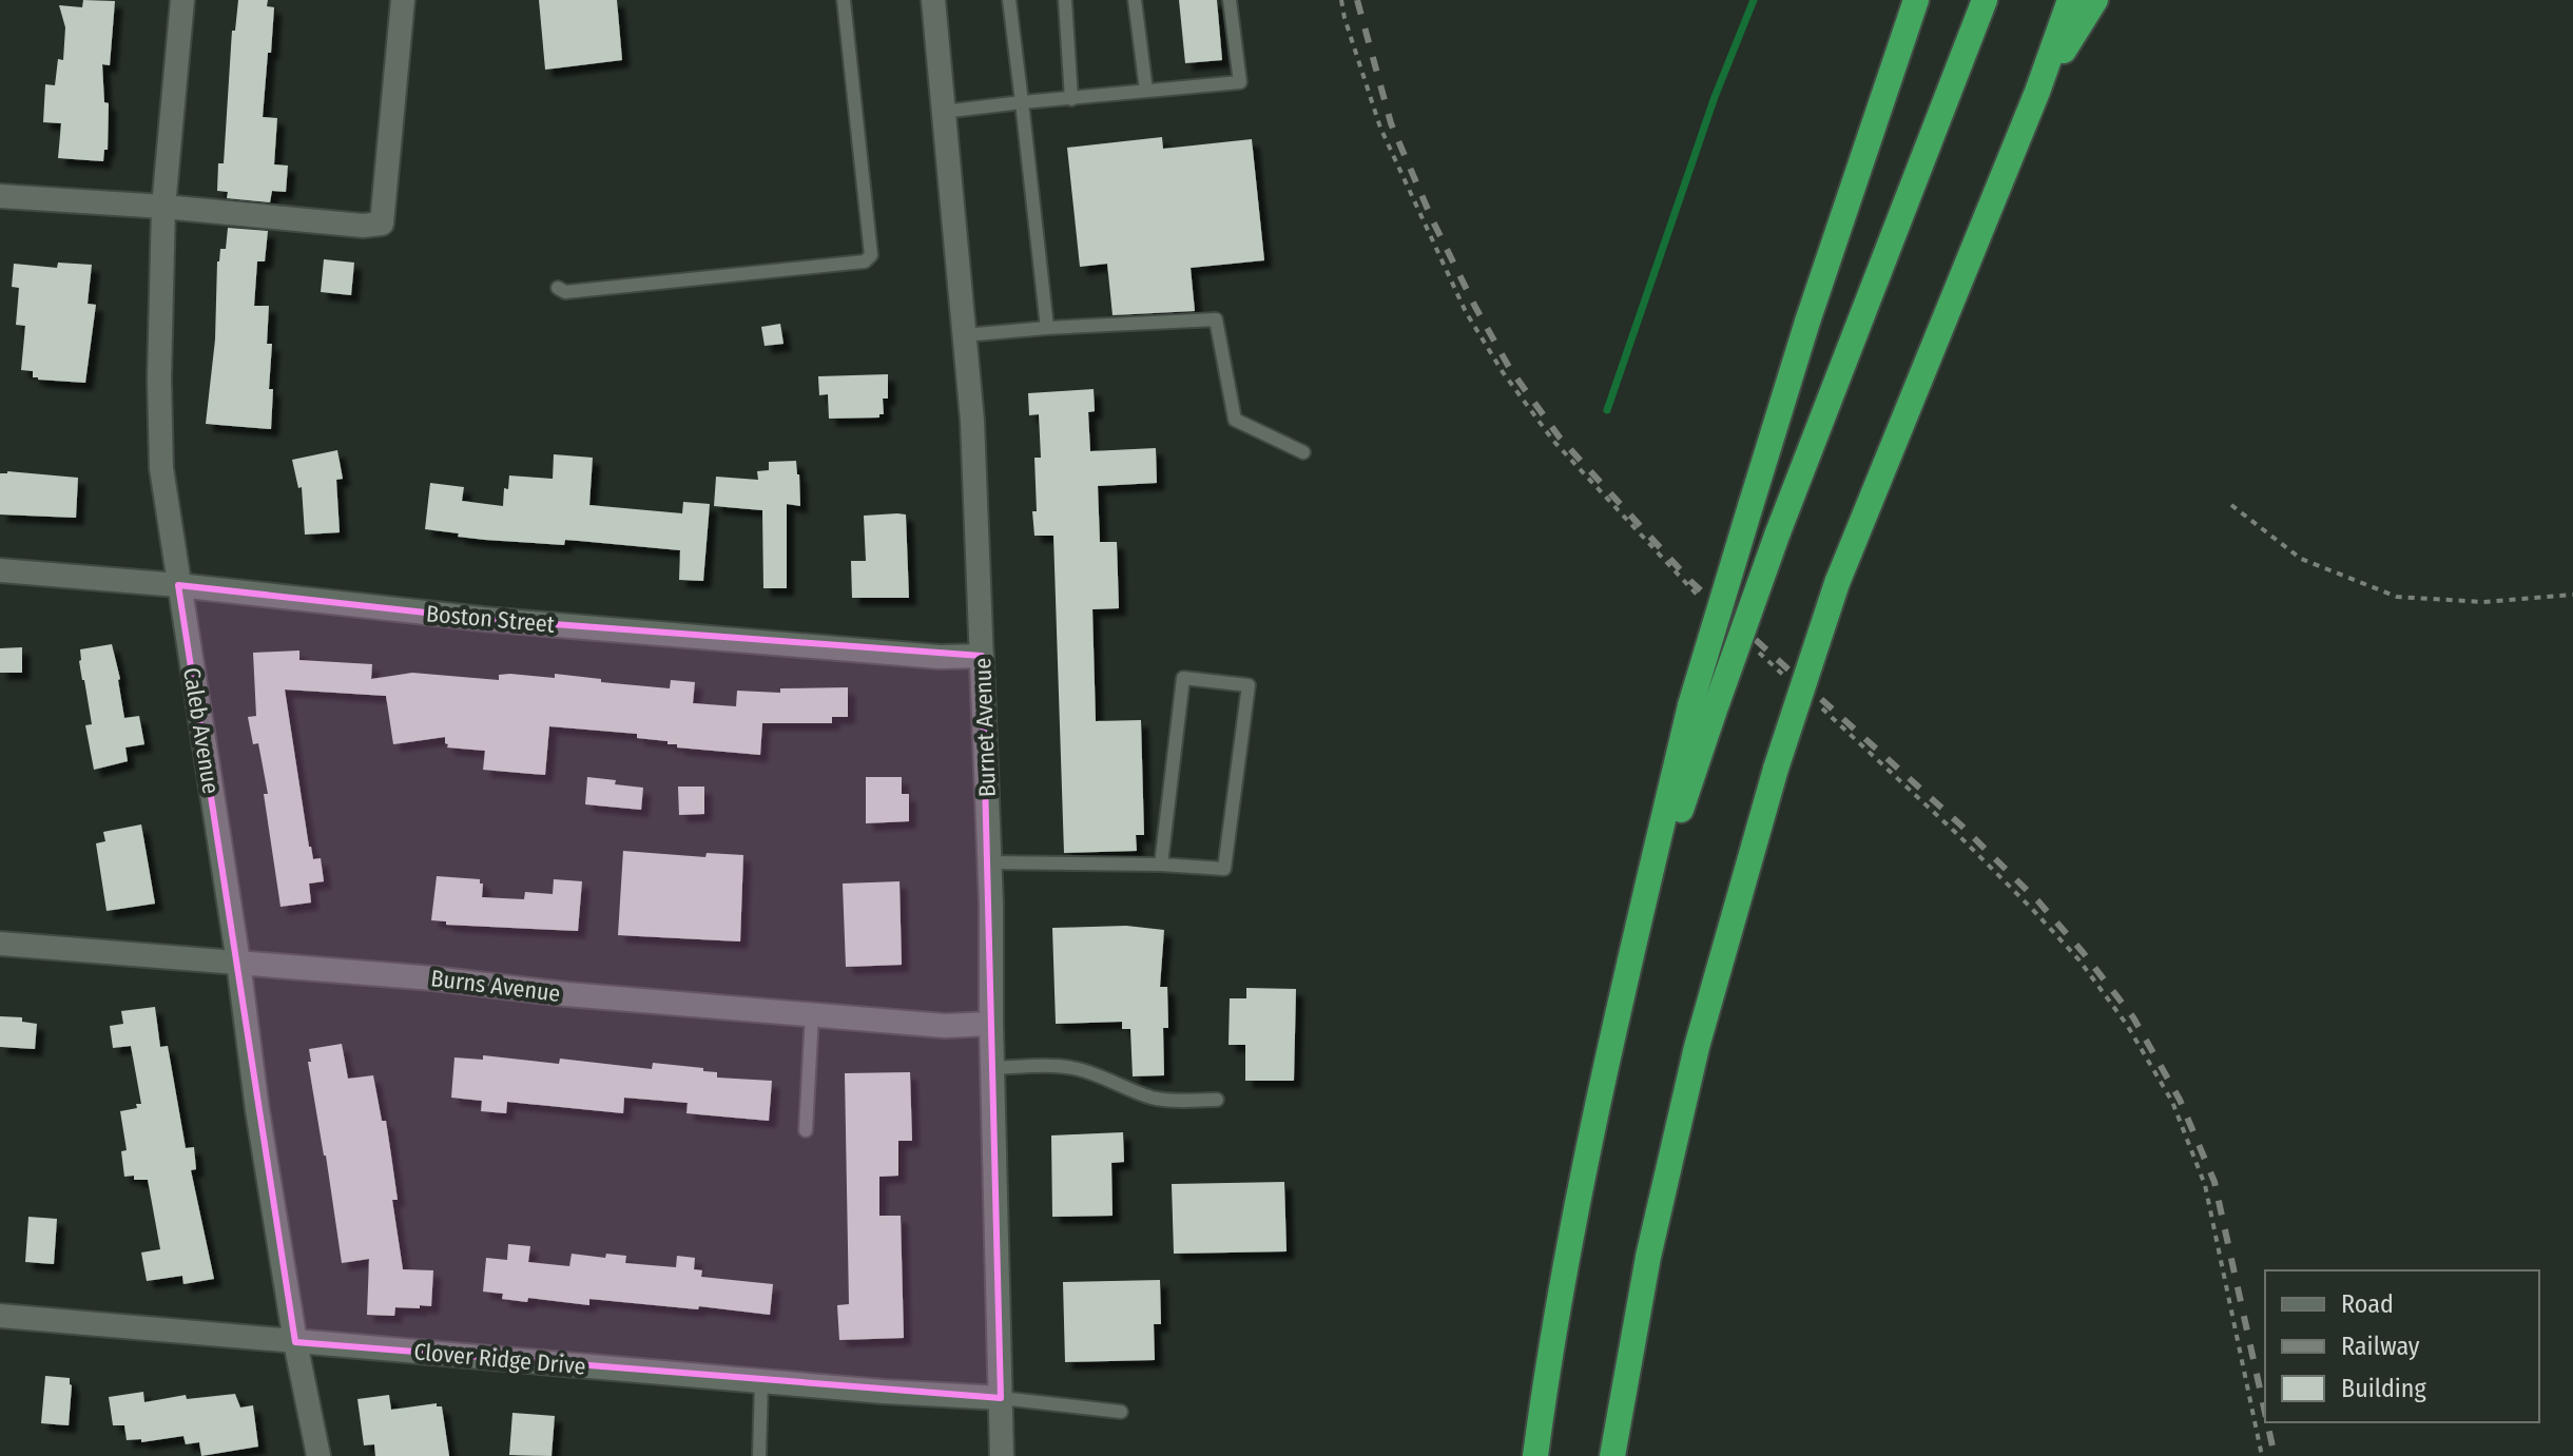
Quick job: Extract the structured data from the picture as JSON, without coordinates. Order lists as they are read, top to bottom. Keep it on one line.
{"streets":{"street":["Boston Street","Burnet Avenue","Caleb Avenue","Burns Avenue","Clover Ridge Drive"]},"crossings":[["Boston Street","Burnet Avenue"],["Boston Street","Caleb Avenue"],["Burnet Avenue","Burns Avenue"],["Burnet Avenue","Clover Ridge Drive"],["Caleb Avenue","Burns Avenue"],["Caleb Avenue","Clover Ridge Drive"]],"legend":["Road","Railway","Building"]}
